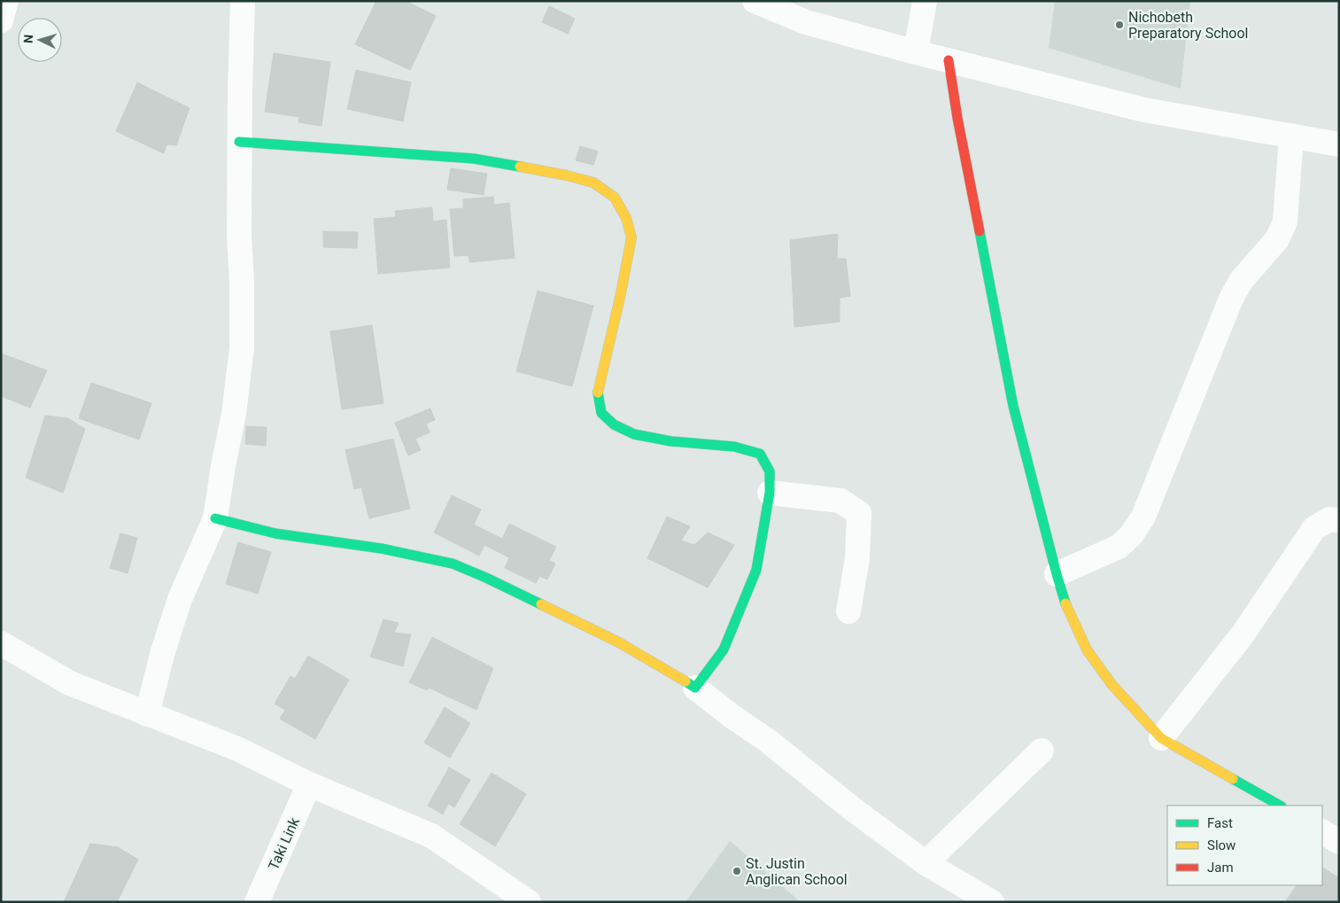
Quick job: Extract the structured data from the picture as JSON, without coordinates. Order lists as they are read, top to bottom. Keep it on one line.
{"streets":{"street":["Taki Link"]},"places":["Nichobeth Preparatory School","St. Justin Anglican School"],"legend":["Fast","Slow","Jam"],"north":"left"}
